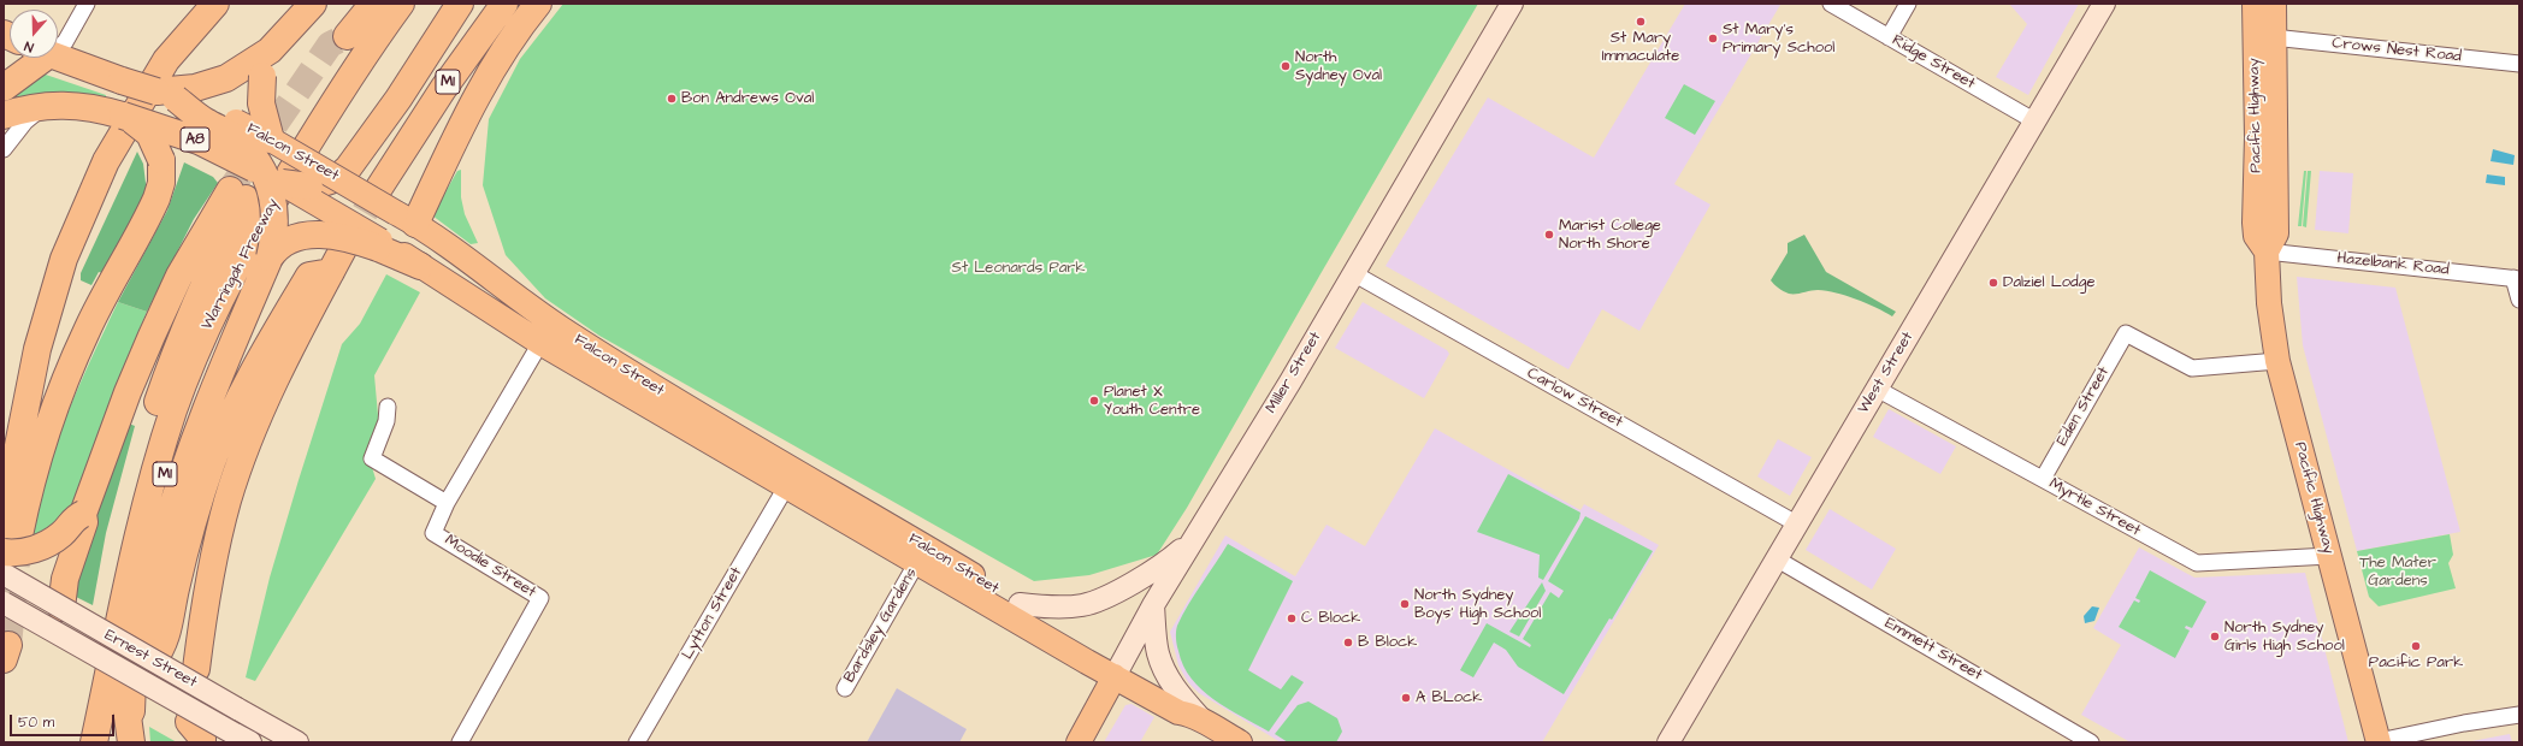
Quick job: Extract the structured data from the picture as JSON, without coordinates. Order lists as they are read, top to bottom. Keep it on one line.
{"streets":{"highway":["M1","A8","Falcon Street","Warringah Freeway"],"main road":["Pacific Highway","Miller Street","West Street","Ernest Street"],"street":["Crows Nest Road","Ridge Street","Hazelbank Road","Carlow Street","Eden Street","Myrtle Street","Moodie Street","Lytton Street","Bardsley Gardens","Emmett Street"]},"crossings":[["Crows Nest Road","Pacific Highway"],["Ridge Street","West Street"],["Pacific Highway","Hazelbank Road"],["Pacific Highway","Eden Street"],["Pacific Highway","Myrtle Street"],["A8","Falcon Street"],["Falcon Street","Miller Street"],["Falcon Street","Moodie Street"],["Falcon Street","Lytton Street"],["Falcon Street","Bardsley Gardens"],["Miller Street","Carlow Street"],["West Street","Carlow Street"],["West Street","Myrtle Street"],["West Street","Emmett Street"],["Eden Street","Myrtle Street"]],"parks":["St Leonards Park","The Mater Gardens"],"places":["St Mary Immaculate","St Mary's Primary School","North Sydney Oval","Bon Andrews Oval","Marist College North Shore","Dalziel Lodge","Planet X Youth Centre","North Sydney Boys' High School","C Block","North Sydney Girls High School","B Block","Pacific Park","A BLock"],"scale_bar":"50 m","north":"bottom"}
